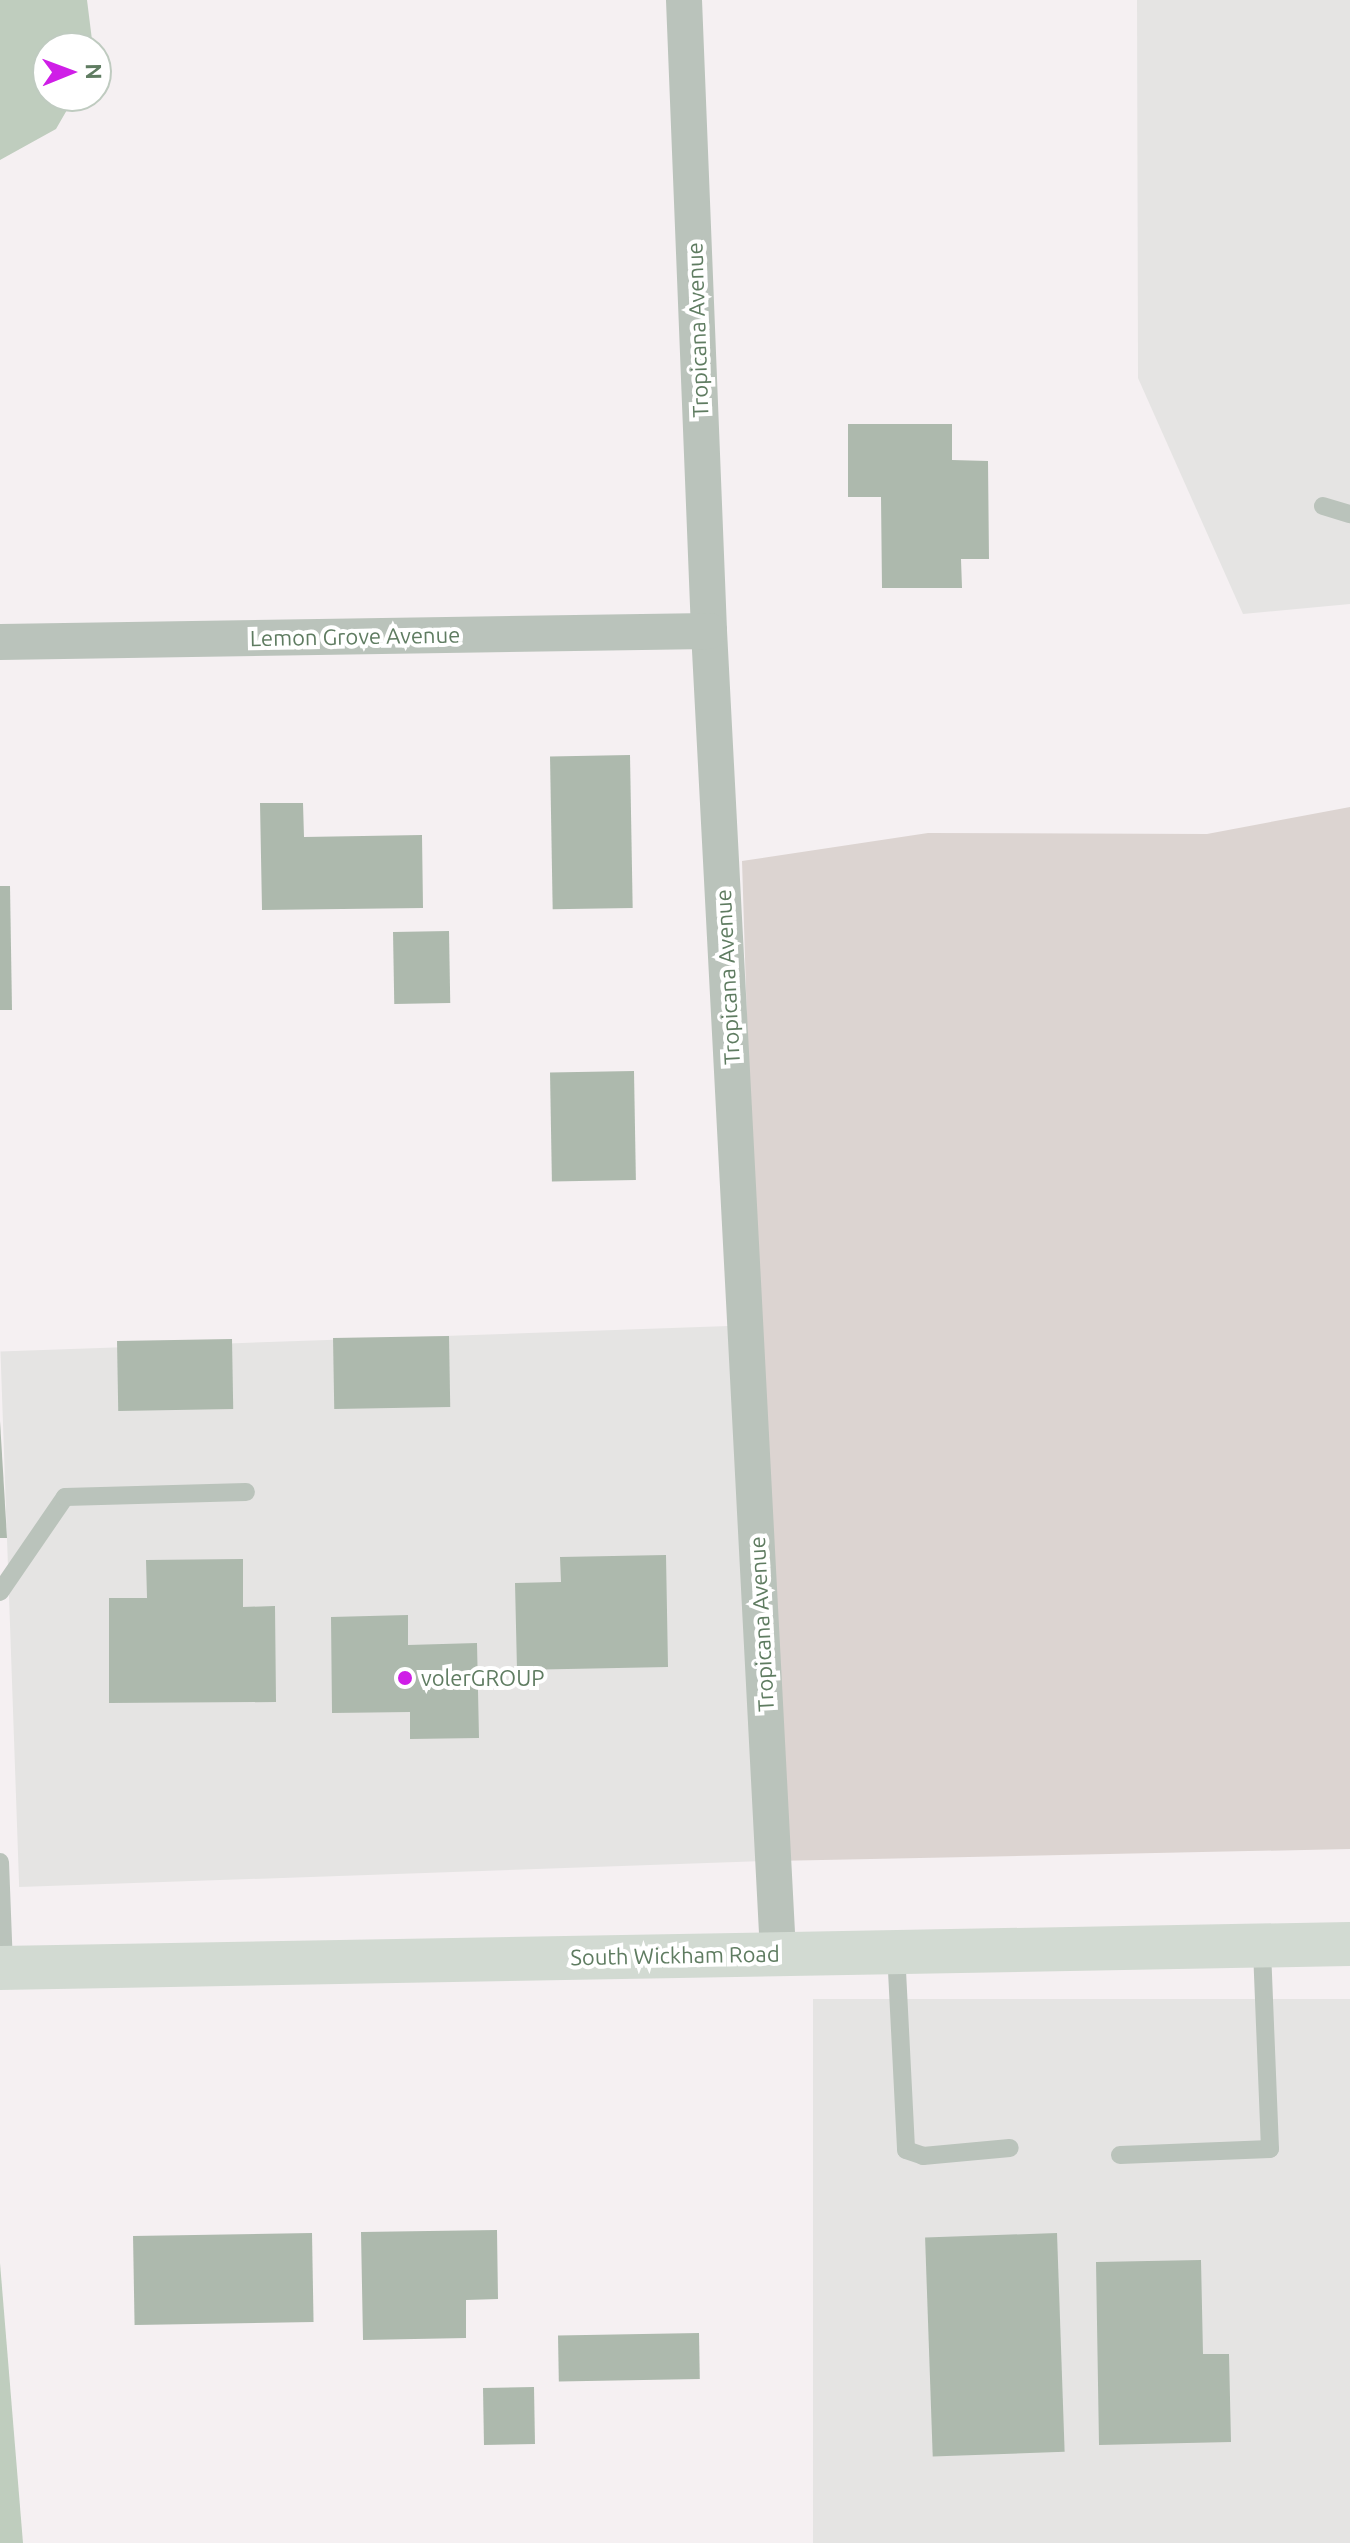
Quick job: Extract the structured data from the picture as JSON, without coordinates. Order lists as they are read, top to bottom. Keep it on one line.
{"streets":{"main road":["South Wickham Road"],"street":["Tropicana Avenue","Lemon Grove Avenue"]},"crossings":[["Tropicana Avenue","Lemon Grove Avenue"],["Tropicana Avenue","South Wickham Road"]],"places":["volerGROUP"],"north":"right"}
